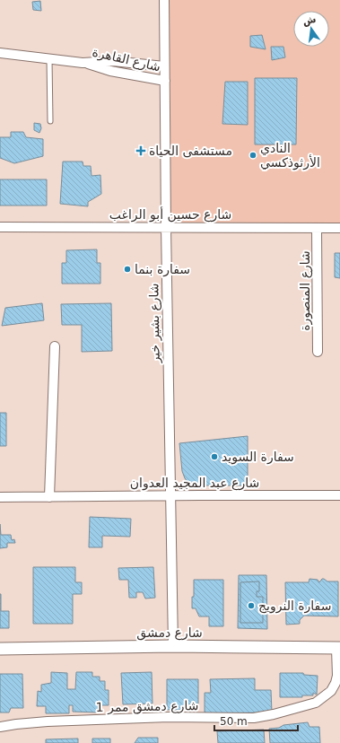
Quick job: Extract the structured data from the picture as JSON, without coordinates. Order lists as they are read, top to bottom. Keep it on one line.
{"streets":{"street":["شارع القاهرة","شارع حسين أبو الراغب","شارع المنصورة","شارع بشير خير","شارع عبد المجيد العدوان","شارع دمشق","شارع دمشق ممر 1"]},"crossings":[["شارع القاهرة","شارع بشير خير"],["شارع حسين أبو الراغب","شارع المنصورة"],["شارع حسين أبو الراغب","شارع بشير خير"],["شارع بشير خير","شارع عبد المجيد العدوان"],["شارع بشير خير","شارع دمشق"],["شارع دمشق","شارع دمشق ممر 1"]],"places":{"health":["مستشفى الحياة"],"other":["النادي الأرثوذكسي","سفارة بنما","سفارة السويد","سفارة النرويج"]},"scale_bar":"50 m","north":"top"}
